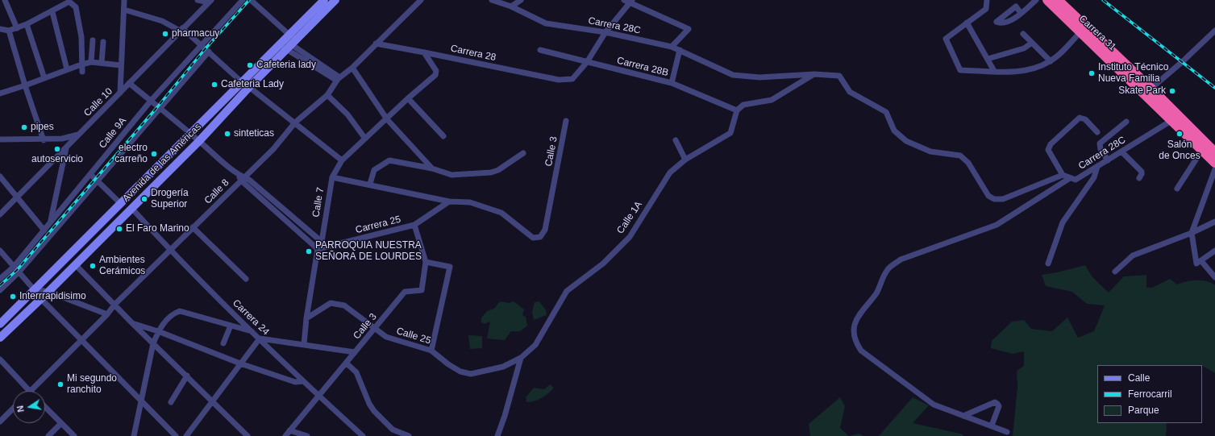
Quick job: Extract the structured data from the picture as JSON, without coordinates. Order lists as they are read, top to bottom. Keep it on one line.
{"streets":{"highway":["Carrera 31"],"main road":["Avenida de las Américas"],"street":["Carrera 28C","Carrera 28","Carrera 28B","Calle 10","Calle 9A","Calle 3","Calle 8","Calle 7","Calle 1A","Carrera 25","Carrera 24","Calle 25"]},"crossings":[["Carrera 28C","Carrera 31"],["Carrera 28","Carrera 28B"],["Carrera 28","Calle 8"],["Carrera 28","Calle 7"],["Carrera 28B","Calle 1A"],["Calle 3","Calle 7"],["Calle 3","Carrera 25"],["Calle 3","Carrera 24"],["Calle 3","Calle 25"],["Avenida de las Américas","Carrera 24"],["Calle 8","Carrera 24"],["Calle 7","Carrera 25"],["Calle 7","Calle 25"],["Calle 1A","Calle 25"]],"places":["pharmacuy","Cafeteria lady","Instituto Técnico Nueva Familia","Cafeteria Lady","Skate Park","pipes","sinteticas","Salón de Onces","autoservicio","electro carreño","Drogería Superior","El Faro Marino","PARROQUIA NUESTRA SEÑORA DE LOURDES","Ambientes Cerámicos","Interrrapidisimo","Mi segundo ranchito"],"legend":["Calle","Ferrocarril","Parque"],"north":"left"}
